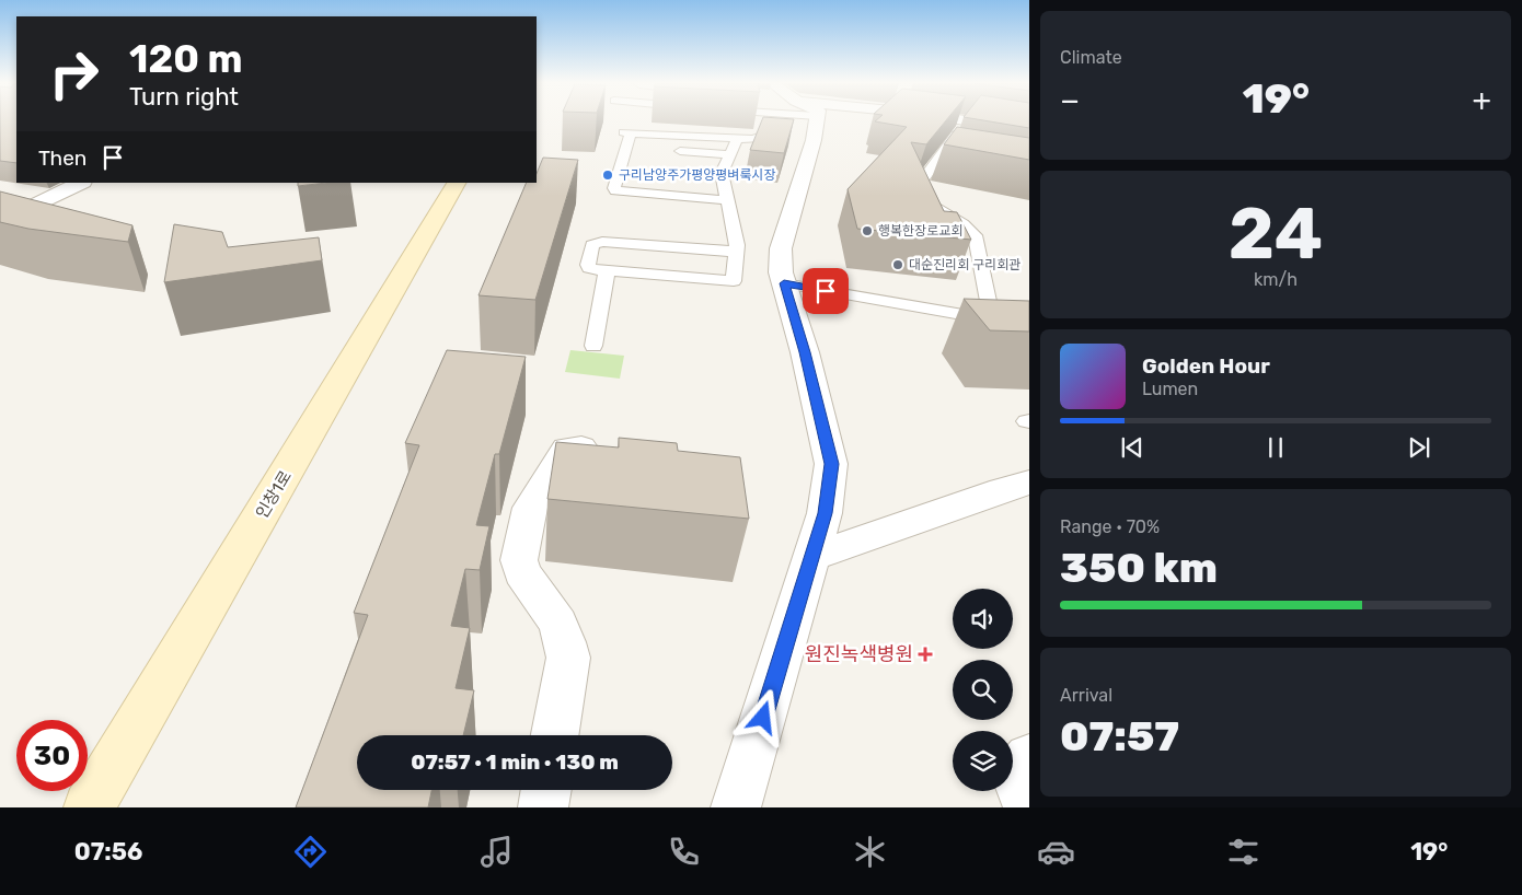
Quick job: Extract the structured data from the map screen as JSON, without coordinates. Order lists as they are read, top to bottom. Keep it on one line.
{"streets":{"street":["인창1로"]},"places":{"other":["구리남양주가평양평벼룩시장","행복한장로교회","대순진리회 구리회관"],"health":["원진녹색병원"]},"page":{"tile":["Climate",["24","km/h"],["Range · 70%","350 km"],["Arrival","07:57"]],"turn":["120 m","Turn right"],"heat":["−","19°","+"],"then":"Then","song":["Golden Hour","Lumen"],"limit":"30","trip":"07:57 · 1 min · 130 m","tabs":["07:56","19°"]}}
